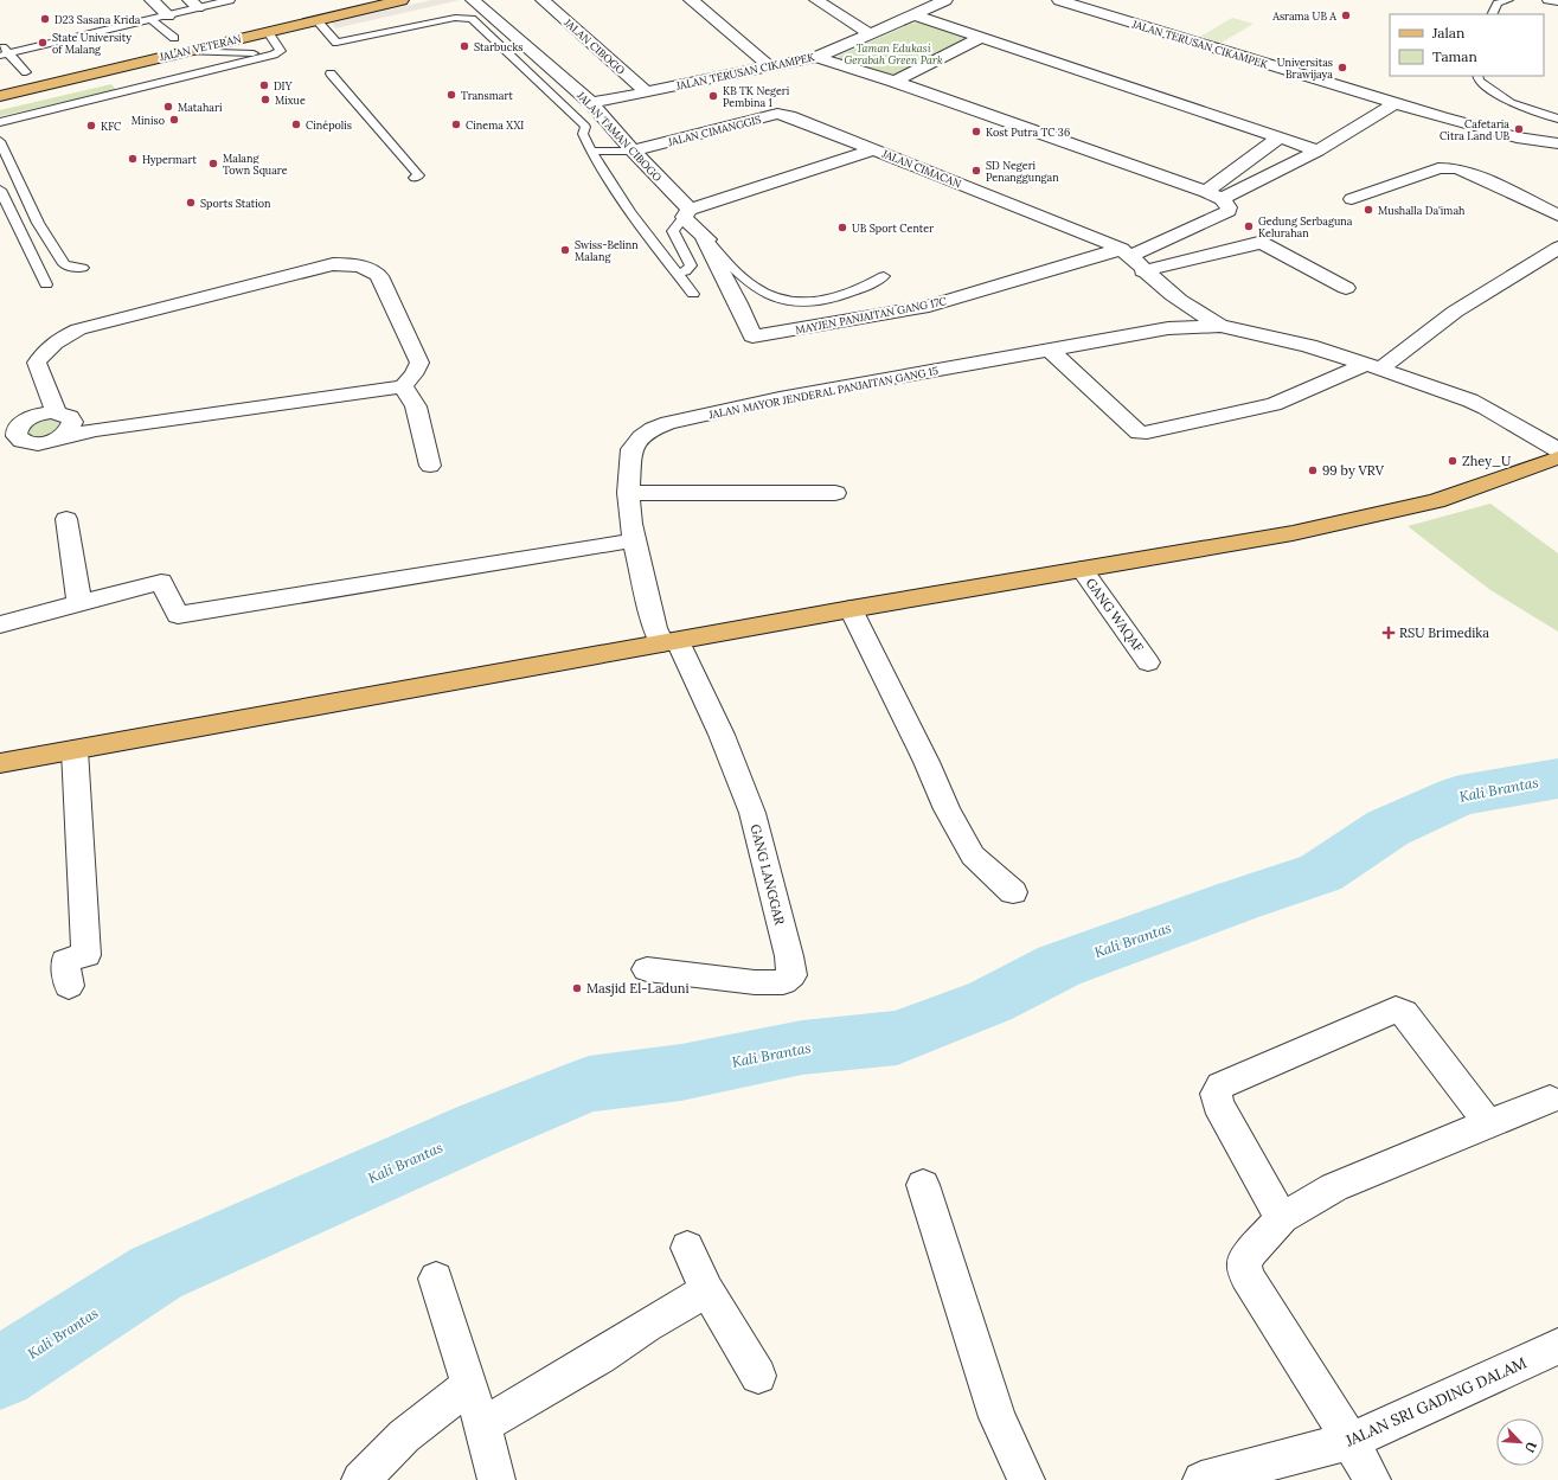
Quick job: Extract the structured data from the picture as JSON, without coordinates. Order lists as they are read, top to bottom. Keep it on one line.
{"streets":{"main road":["JALAN VETERAN"],"street":["JALAN TERUSAN CIKAMPEK","JALAN CIBOGO","JALAN CIMANGGIS","JALAN TAMAN CIBOGO","JALAN CIMACAN","MAYJEN PANJAITAN GANG 17C","JALAN MAYOR JENDERAL PANJAITAN GANG 15","GANG WAQAF","GANG LANGGAR","JALAN SRI GADING DALAM"]},"crossings":[["JALAN TERUSAN CIKAMPEK","JALAN CIBOGO"],["JALAN TERUSAN CIKAMPEK","JALAN TAMAN CIBOGO"],["JALAN CIMANGGIS","JALAN TAMAN CIBOGO"],["JALAN CIMANGGIS","JALAN CIMACAN"],["JALAN TAMAN CIBOGO","JALAN CIMACAN"],["JALAN TAMAN CIBOGO","MAYJEN PANJAITAN GANG 17C"],["JALAN CIMACAN","MAYJEN PANJAITAN GANG 17C"],["JALAN MAYOR JENDERAL PANJAITAN GANG 15","GANG LANGGAR"]],"water":["Kali Brantas"],"parks":["Taman Edukasi Gerabah Green Park"],"places":{"other":["Asrama UB A","D23 Sasana Krida","State University of Malang","Starbucks","Universitas Brawijaya","DIY","Transmart","KB TK Negeri Pembina 1","Mixue","Matahari","Miniso","Cinépolis","Cinema XXI","KFC","Cafetaria Citra Land UB","Kost Putra TC 36","Hypermart","Malang Town Square","SD Negeri Penanggungan","Sports Station","Mushalla Da'imah","Gedung Serbaguna Kelurahan","UB Sport Center","Swiss-Belinn Malang","Zhey_U","99 by VRV","Masjid El-Laduni"],"health":["RSU Brimedika"]},"legend":["Jalan","Taman"],"north":"bottom right"}
